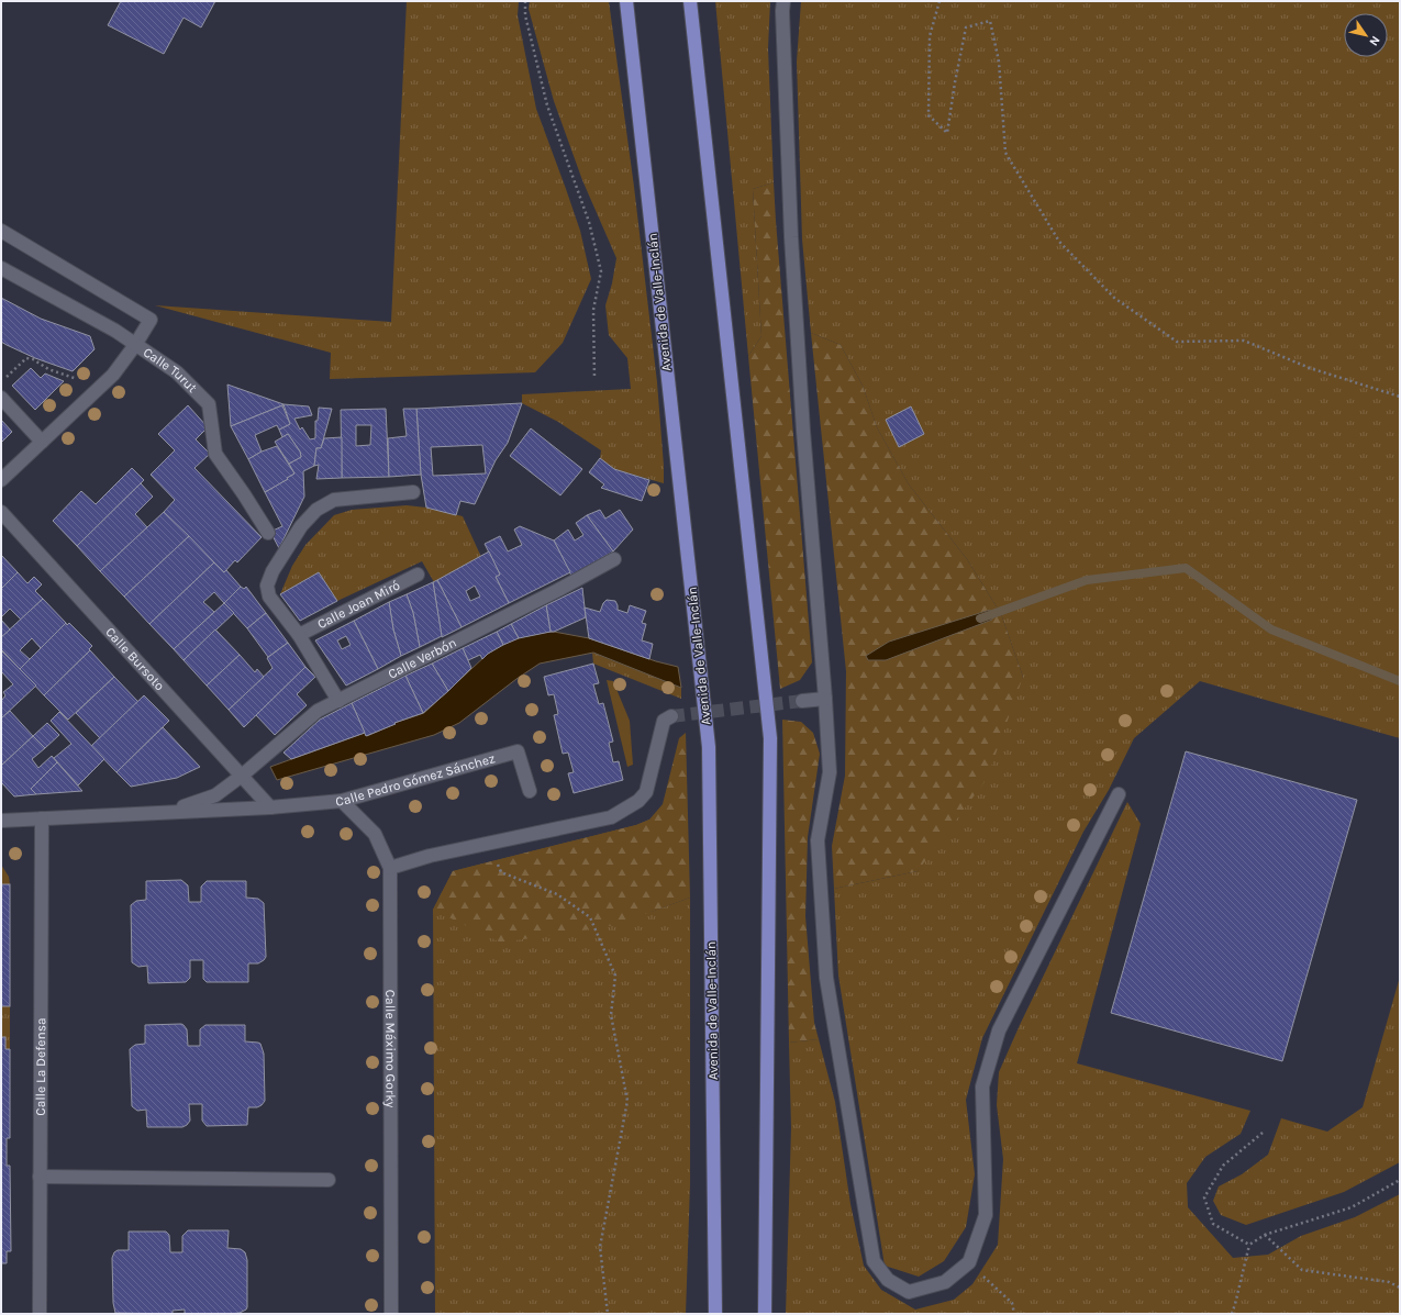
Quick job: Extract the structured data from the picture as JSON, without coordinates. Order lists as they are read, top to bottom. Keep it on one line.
{"streets":{"main road":["Avenida de Valle-Inclán"],"street":["Calle Turut","Calle Joan Miró","Calle Verbón","Calle Bursoto","Calle Pedro Gómez Sánchez","Calle Máximo Gorky","Calle La Defensa"]},"crossings":[["Calle Verbón","Calle Bursoto"],["Calle Verbón","Calle Pedro Gómez Sánchez"],["Calle Bursoto","Calle Pedro Gómez Sánchez"],["Calle Pedro Gómez Sánchez","Calle Máximo Gorky"],["Calle Pedro Gómez Sánchez","Calle La Defensa"]],"north":"bottom right"}
